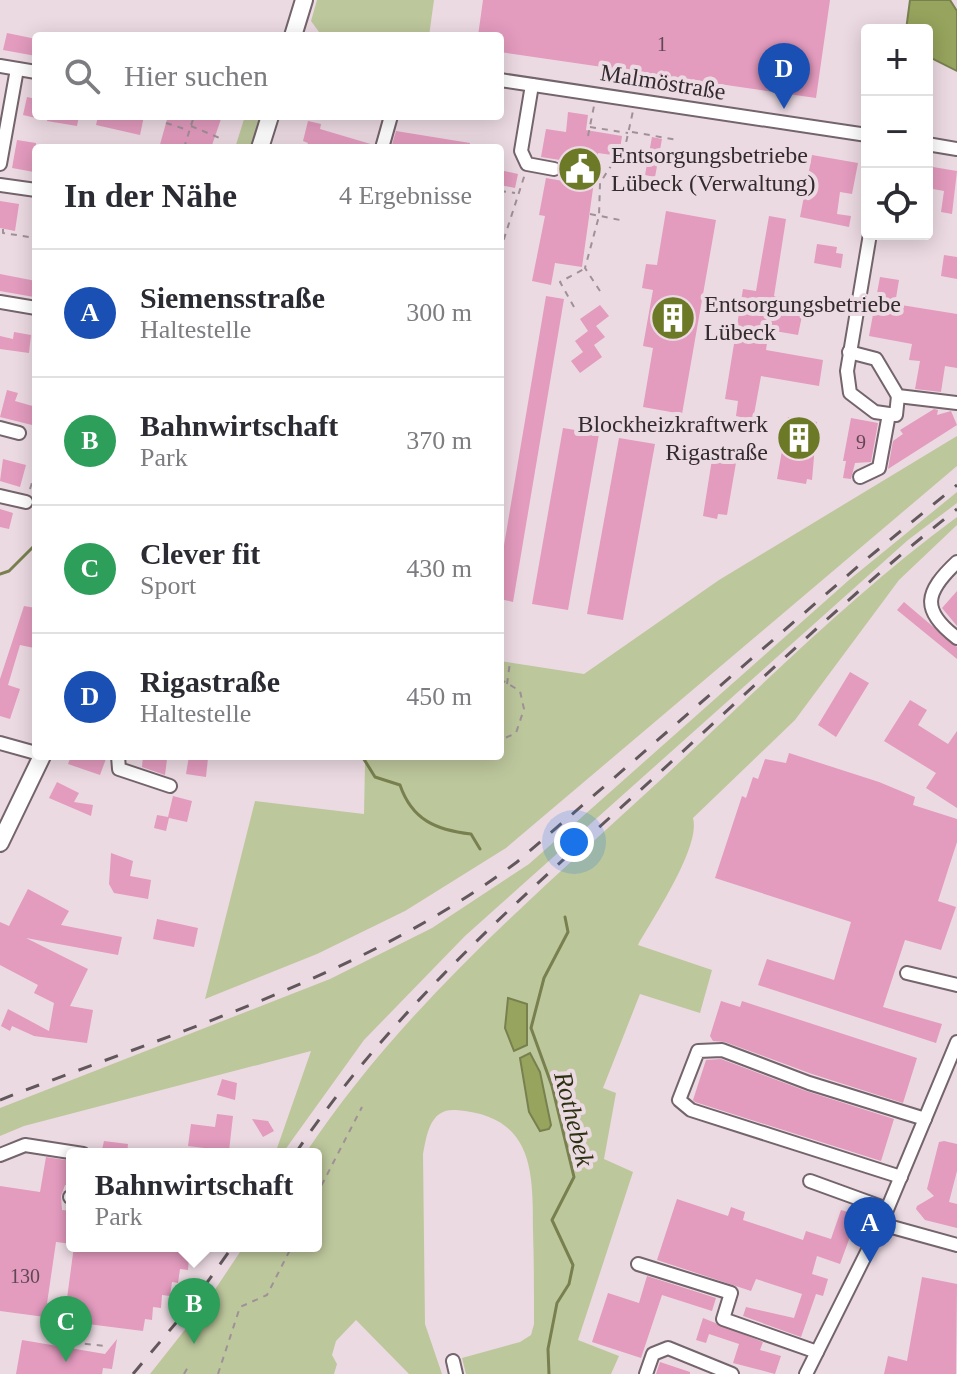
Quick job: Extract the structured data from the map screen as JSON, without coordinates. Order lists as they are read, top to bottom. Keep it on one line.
{"streets":{"street":["Malmöstraße"]},"water":["Rothebek"],"places":{"public building":["Entsorgungsbetriebe Lübeck (Verwaltung)"],"building":["Entsorgungsbetriebe Lübeck","Blockheizkraftwerk Rigastraße"]},"house_numbers":["1","9","130"],"page":{"map_buttons":["+","−"],"search":"Hier suchen","pins":["D","A","B","C"],"heading":["In der Nähe","4 Ergebnisse"],"list":[{"mark":"A","name":"Siemensstraße","note":"Haltestelle","value":"300 m"},{"mark":"B","name":"Bahnwirtschaft","note":"Park","value":"370 m"},{"mark":"C","name":"Clever fit","note":"Sport","value":"430 m"},{"mark":"D","name":"Rigastraße","note":"Haltestelle","value":"450 m"}],"popup":["Bahnwirtschaft","Park"]}}
